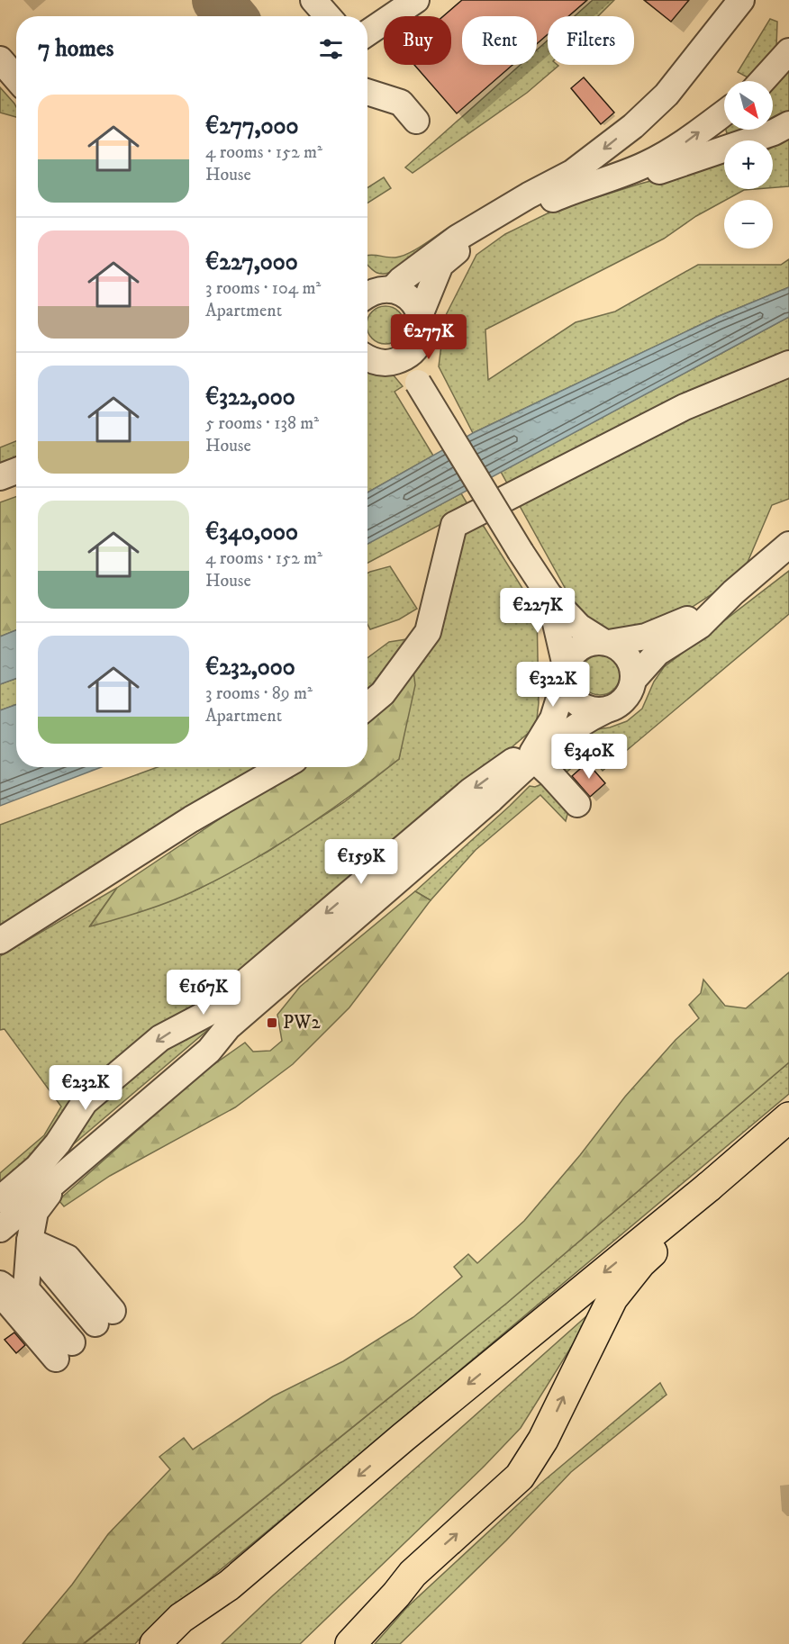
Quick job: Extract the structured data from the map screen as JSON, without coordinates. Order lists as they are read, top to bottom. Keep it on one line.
{"places":{"transit":["PW2"]},"north":"bottom right","page":{"chip":["Buy","Rent","Filters"],"heading":"7 homes","map_buttons":["+","−"],"list":[{"name":"€277,000","note":"4 rooms · 152 m² · House"},{"name":"€227,000","note":"3 rooms · 104 m² · Apartment"},{"name":"€322,000","note":"5 rooms · 138 m² · House"},{"name":"€340,000","note":"4 rooms · 152 m² · House"},{"name":"€232,000","note":"3 rooms · 89 m² · Apartment"}],"price":["€277K","€227K","€322K","€340K","€159K","€167K","€232K"]}}
